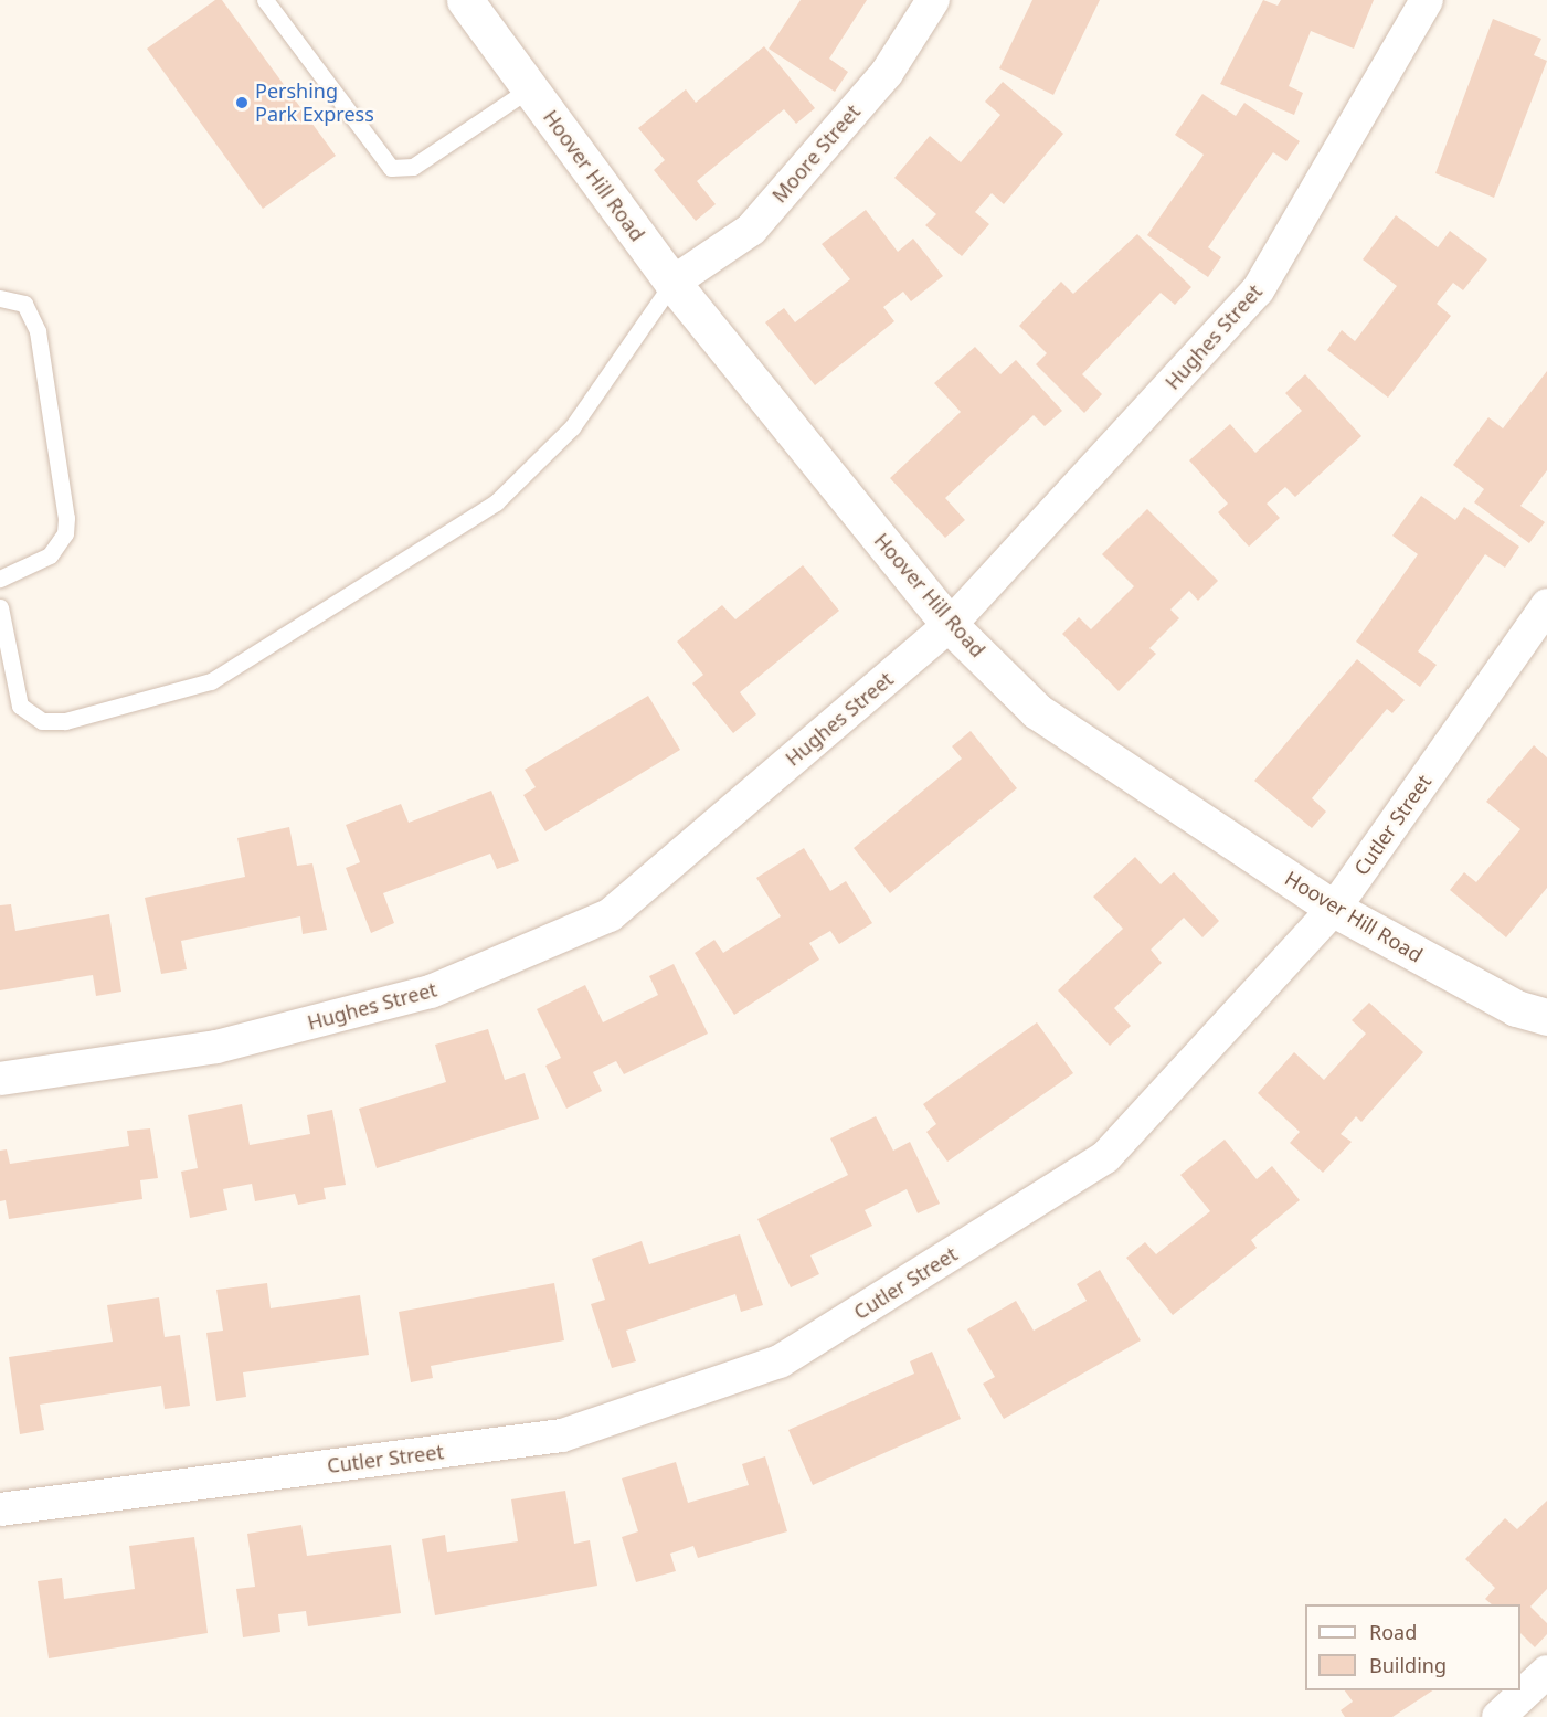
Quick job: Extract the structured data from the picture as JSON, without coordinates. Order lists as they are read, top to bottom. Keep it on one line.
{"streets":{"street":["Moore Street","Hoover Hill Road","Hughes Street","Cutler Street"]},"crossings":[["Moore Street","Hoover Hill Road"],["Hoover Hill Road","Hughes Street"],["Hoover Hill Road","Cutler Street"]],"places":["Pershing Park Express"],"legend":["Road","Building"]}
